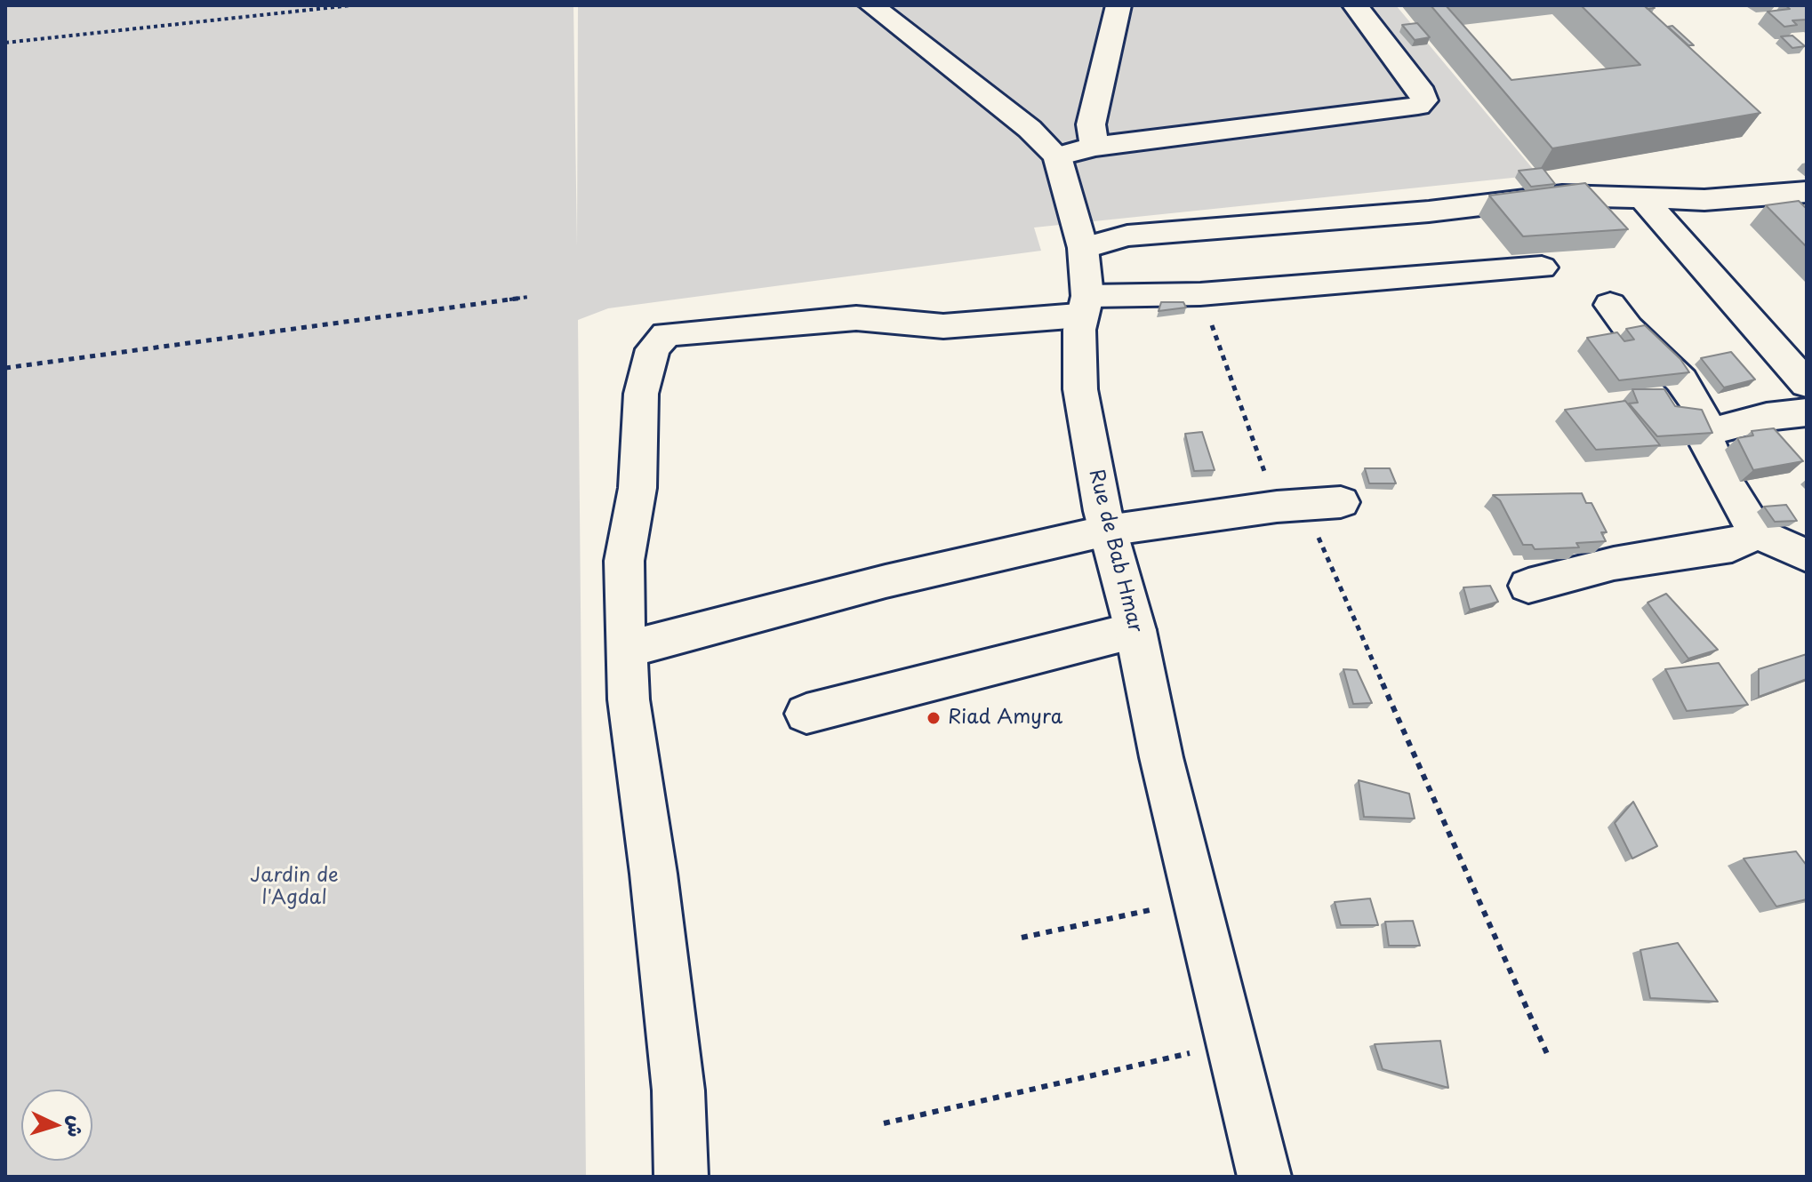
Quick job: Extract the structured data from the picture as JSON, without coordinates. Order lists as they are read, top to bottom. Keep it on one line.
{"streets":{"street":["Rue de Bab Hmar"]},"parks":["Jardin de l'Agdal"],"places":["Riad Amyra"],"north":"right"}
